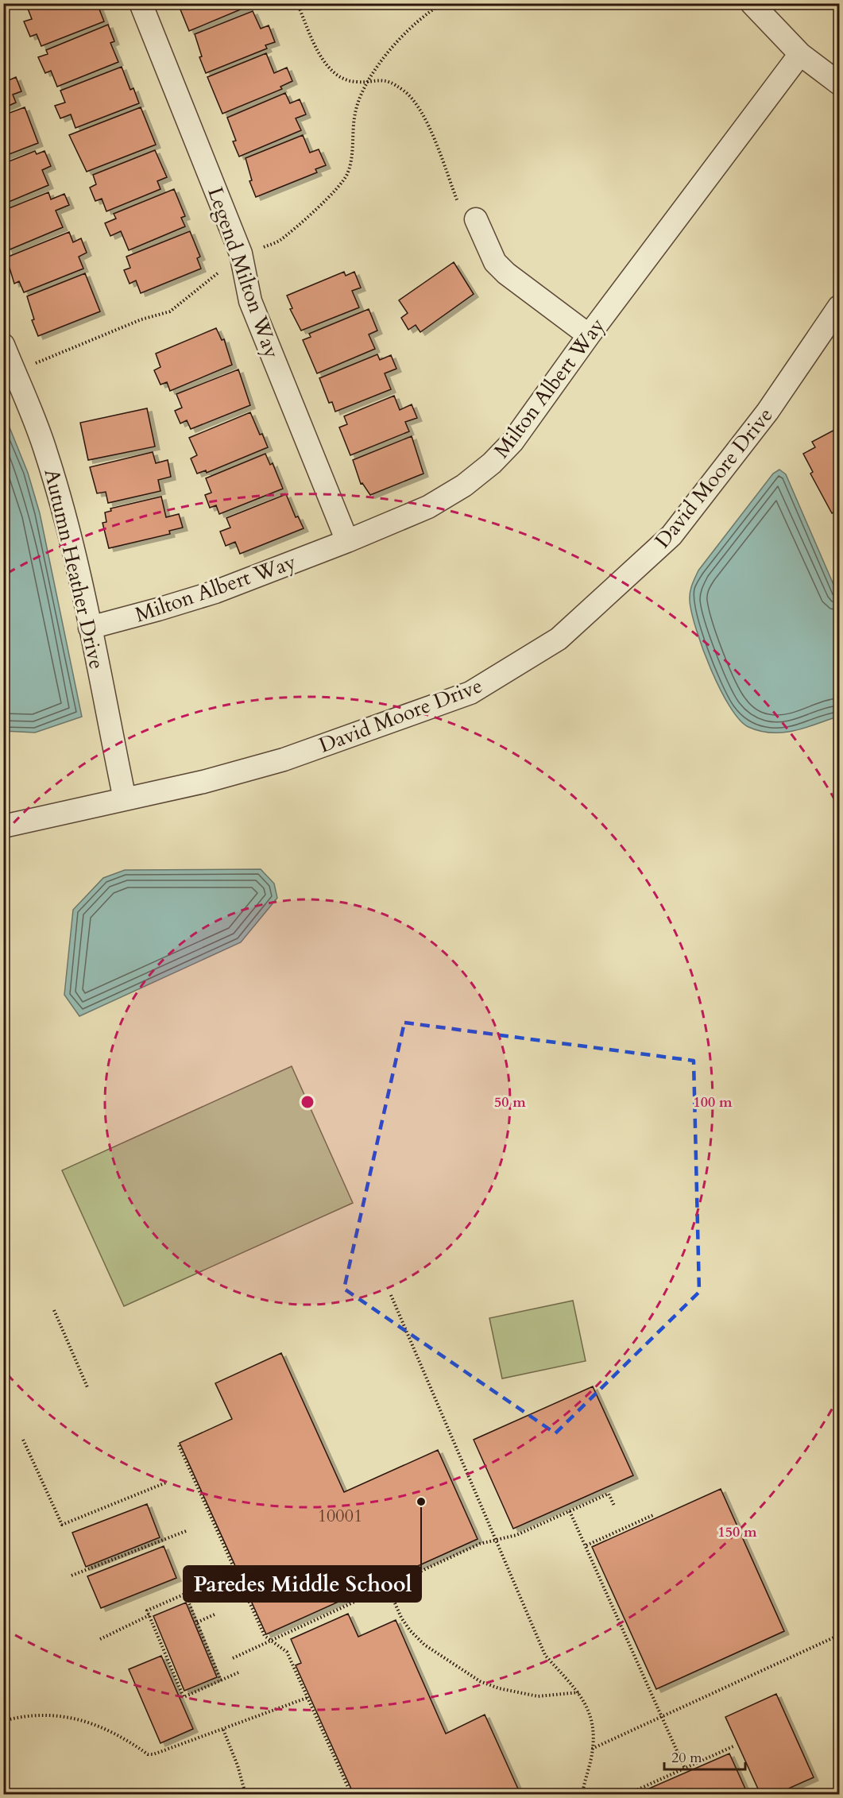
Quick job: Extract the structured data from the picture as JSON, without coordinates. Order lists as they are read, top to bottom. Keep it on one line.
{"streets":{"street":["Legend Milton Way","Milton Albert Way","David Moore Drive","Autumn Heather Drive"]},"crossings":[["Legend Milton Way","Milton Albert Way"],["Milton Albert Way","Autumn Heather Drive"],["David Moore Drive","Autumn Heather Drive"]],"places":["Paredes Middle School"],"house_numbers":["10001"],"scale_bar":"20 m","rings":["50 m","100 m","150 m"]}
